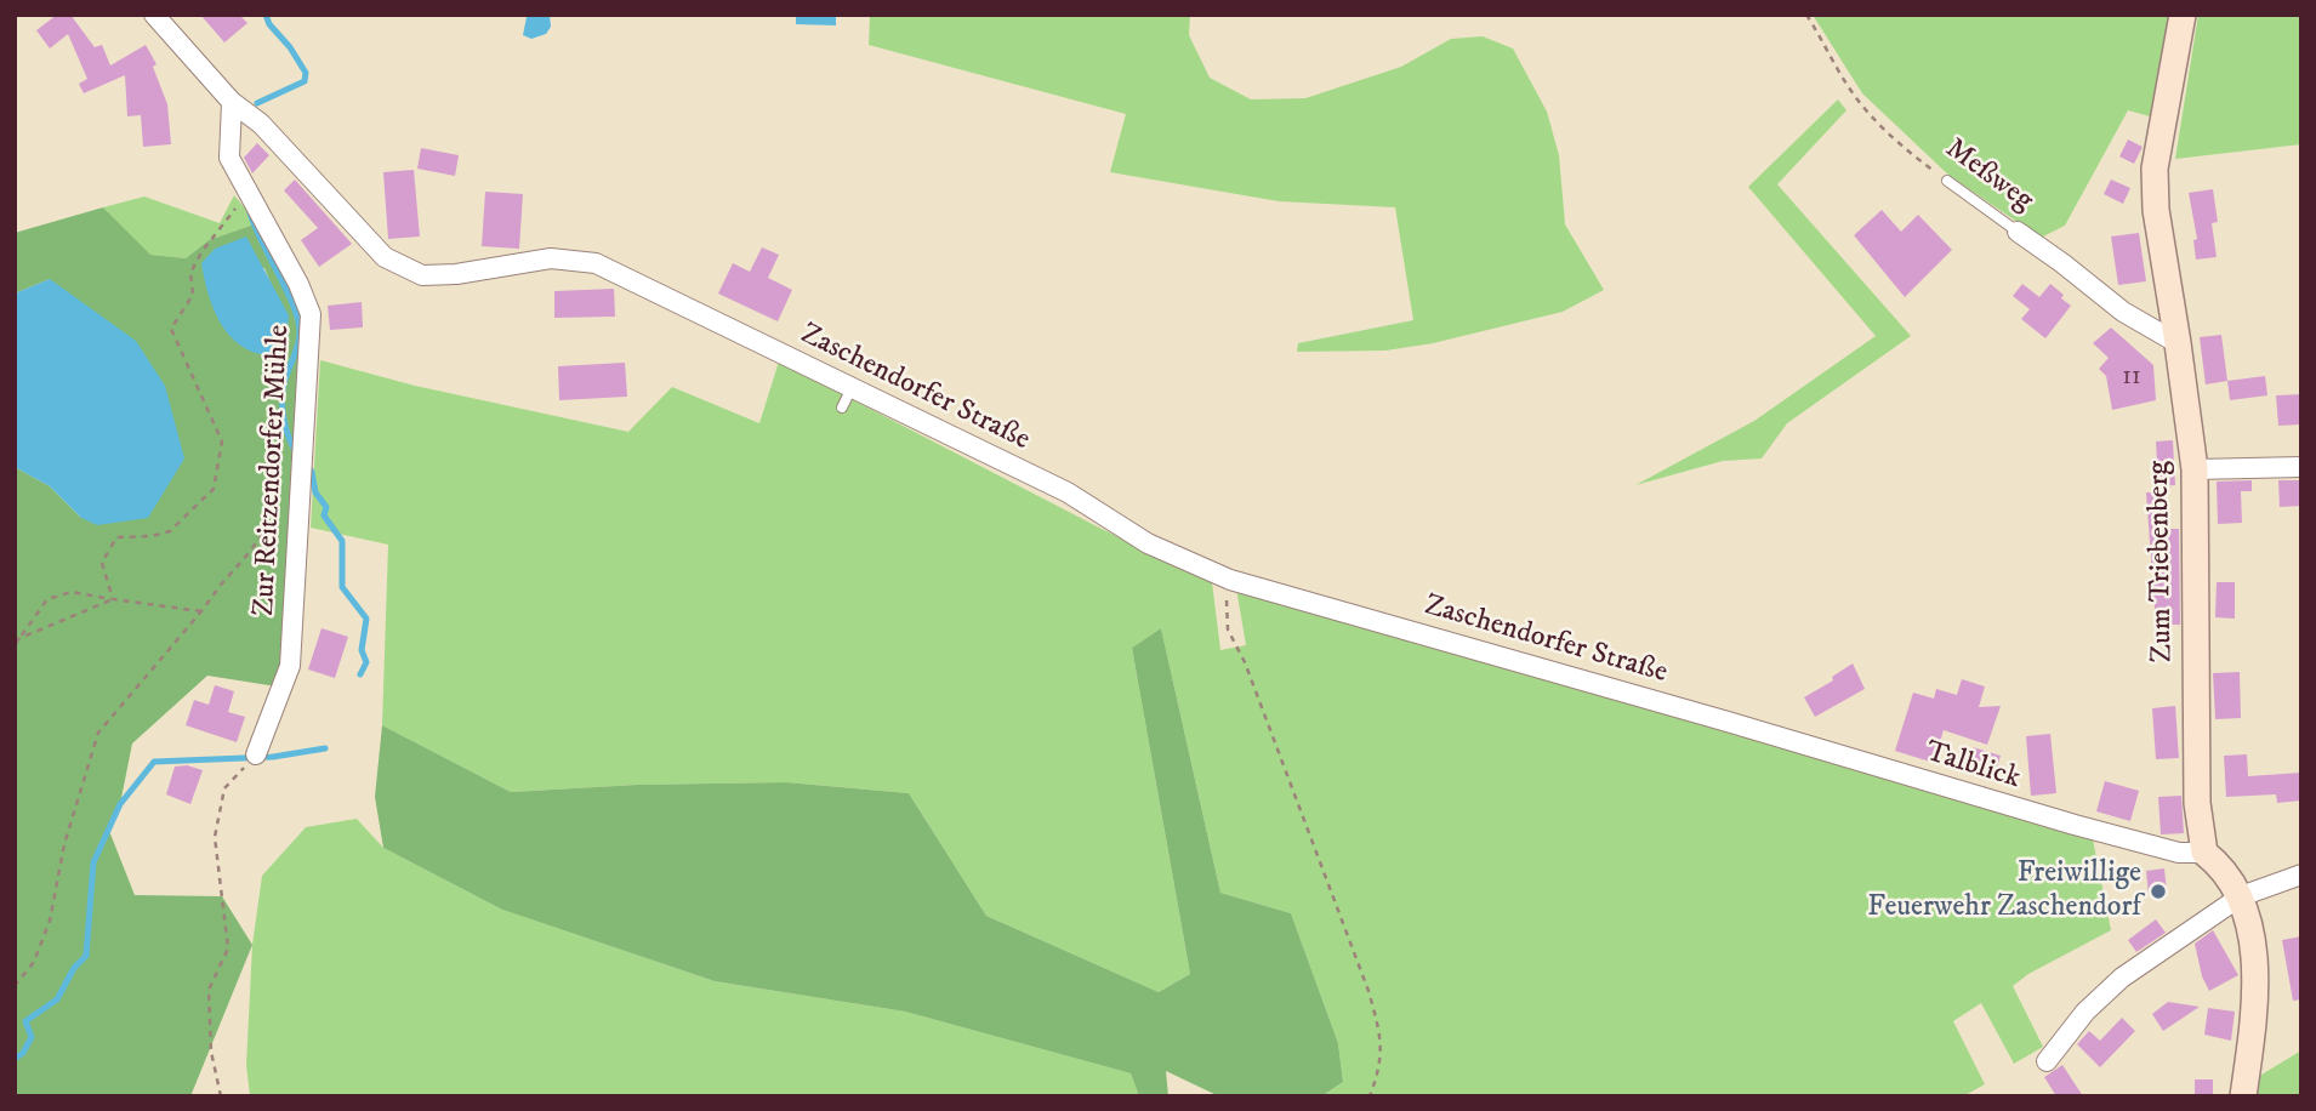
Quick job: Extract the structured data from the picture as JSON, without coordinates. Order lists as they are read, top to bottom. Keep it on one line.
{"streets":{"street":["Meßweg","Zaschendorfer Straße","Zur Reitzendorfer Mühle","Zum Triebenberg","Talblick"]},"crossings":[["Meßweg","Zum Triebenberg"],["Zaschendorfer Straße","Zur Reitzendorfer Mühle"],["Zaschendorfer Straße","Talblick"],["Zum Triebenberg","Talblick"]],"places":["Freiwillige Feuerwehr Zaschendorf"],"house_numbers":["11"]}
